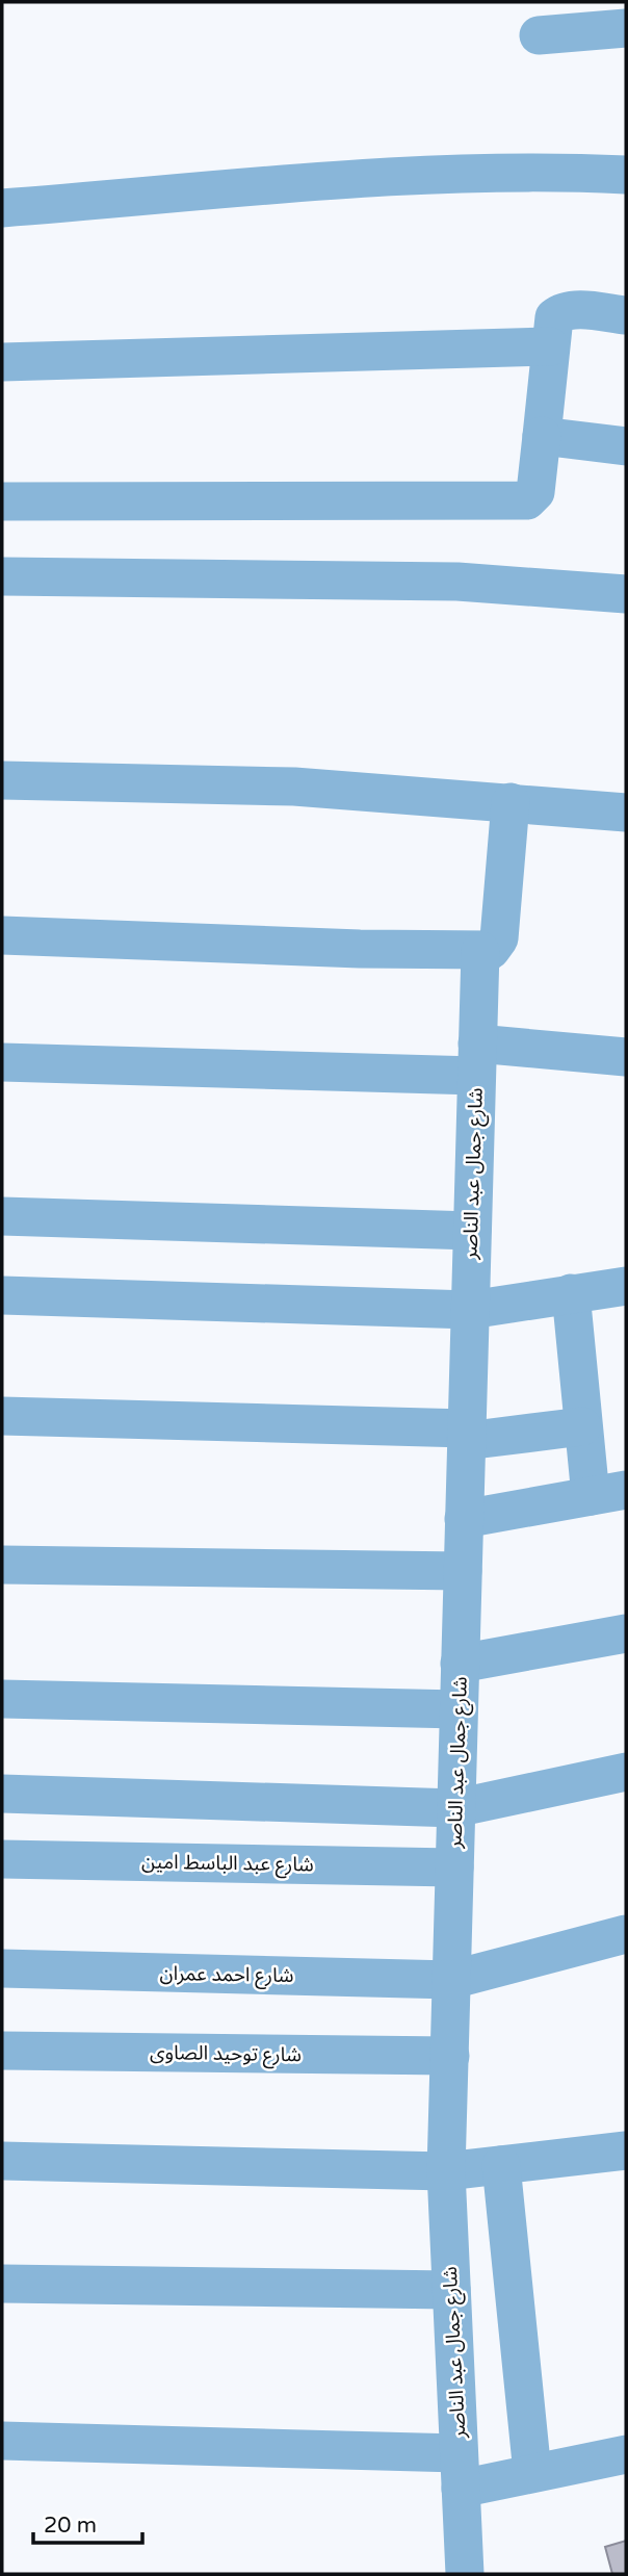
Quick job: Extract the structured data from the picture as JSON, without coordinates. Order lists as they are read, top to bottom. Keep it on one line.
{"streets":{"street":["شارع جمال عبد الناصر","شارع عبد الباسط امين","شارع احمد عمران","شارع توحيد الصاوى"]},"crossings":[["شارع جمال عبد الناصر","شارع عبد الباسط امين"],["شارع جمال عبد الناصر","شارع احمد عمران"],["شارع جمال عبد الناصر","شارع توحيد الصاوى"]],"scale_bar":"20 m"}
